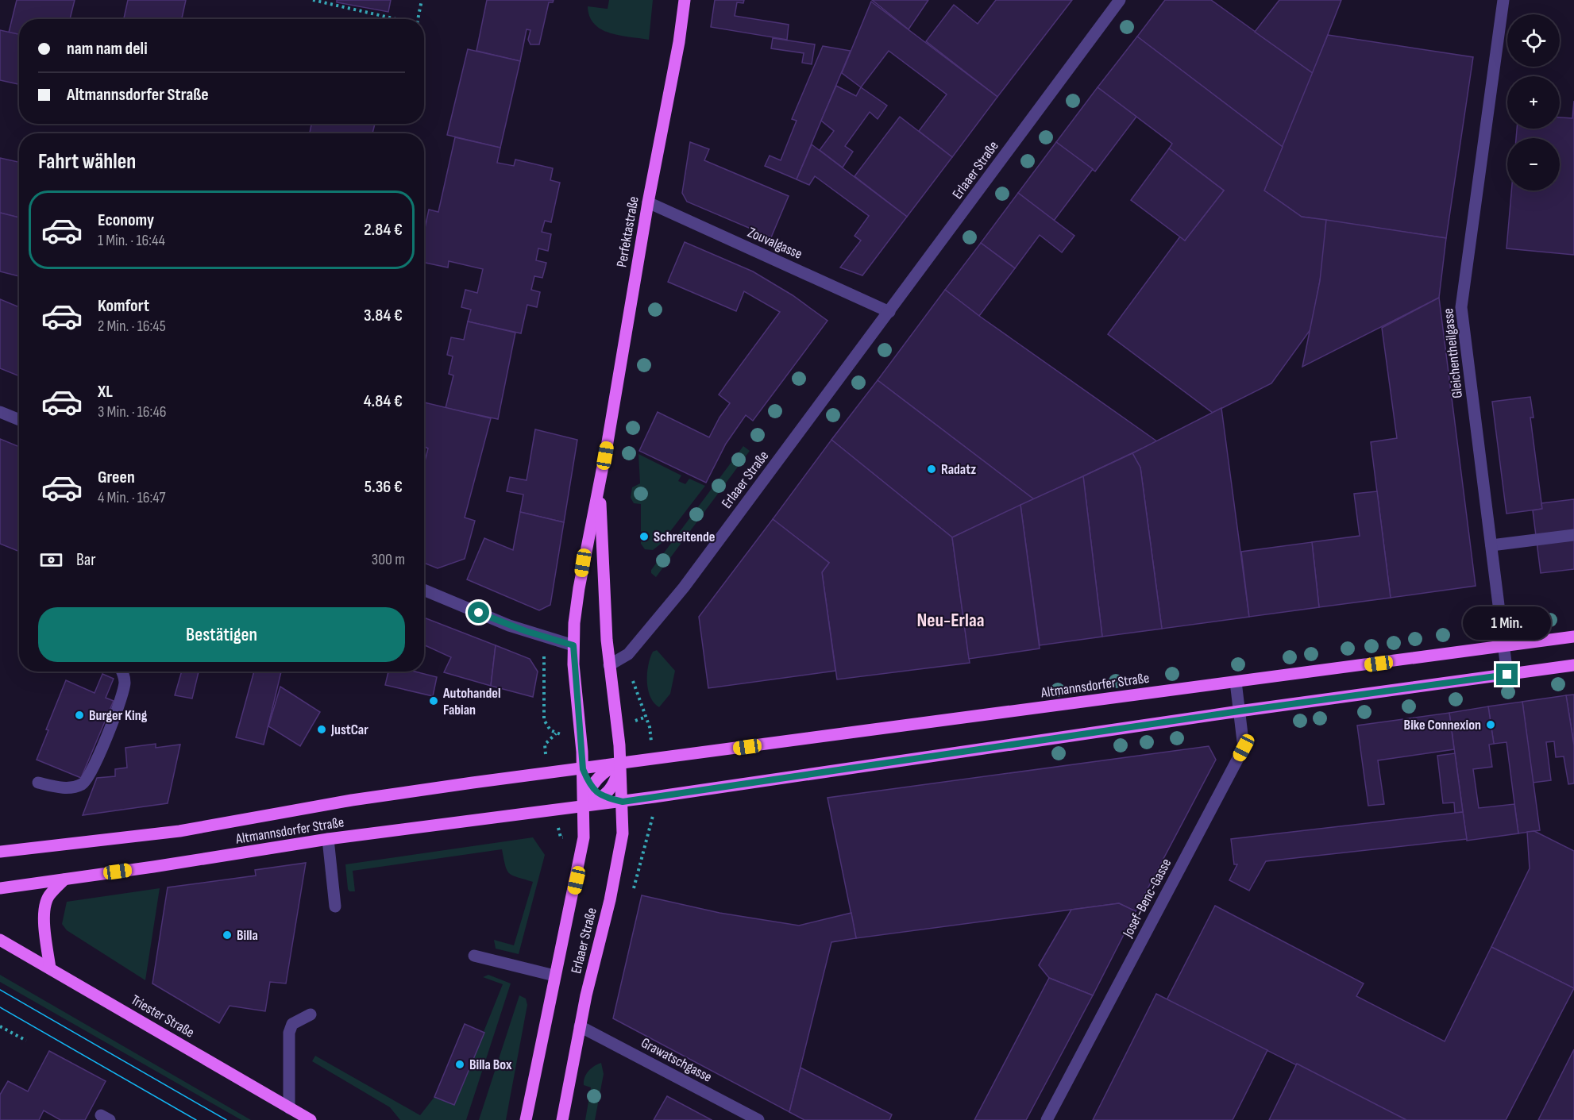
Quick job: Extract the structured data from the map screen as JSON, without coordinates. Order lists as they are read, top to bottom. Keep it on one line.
{"streets":{"main road":["Erlaaer Straße","Perfektastraße","Altmannsdorfer Straße","Triester Straße"],"street":["Zouvalgasse","Gleichentheilgasse","Josef-Benc-Gasse","Grawatschgasse"]},"crossings":[["Erlaaer Straße","Perfektastraße"],["Erlaaer Straße","Zouvalgasse"],["Erlaaer Straße","Altmannsdorfer Straße"],["Erlaaer Straße","Grawatschgasse"],["Perfektastraße","Zouvalgasse"],["Gleichentheilgasse","Altmannsdorfer Straße"],["Altmannsdorfer Straße","Josef-Benc-Gasse"]],"districts":["Neu-Erlaa"],"places":["Radatz","Schreitende","Autohandel Fabian","Burger King","Bike Connexion","JustCar","Billa","Billa Box"],"page":{"map_buttons":["+","−"],"banner":["nam nam deli","Altmannsdorfer Straße"],"heading":"Fahrt wählen","list":[{"name":"Economy","note":"1 Min. · 16:44","value":"2.84 €"},{"name":"Komfort","note":"2 Min. · 16:45","value":"3.84 €"},{"name":"XL","note":"3 Min. · 16:46","value":"4.84 €"},{"name":"Green","note":"4 Min. · 16:47","value":"5.36 €"}],"pay":["Bar","300 m"],"buttons":"Bestätigen","bubble":"1 Min."}}
